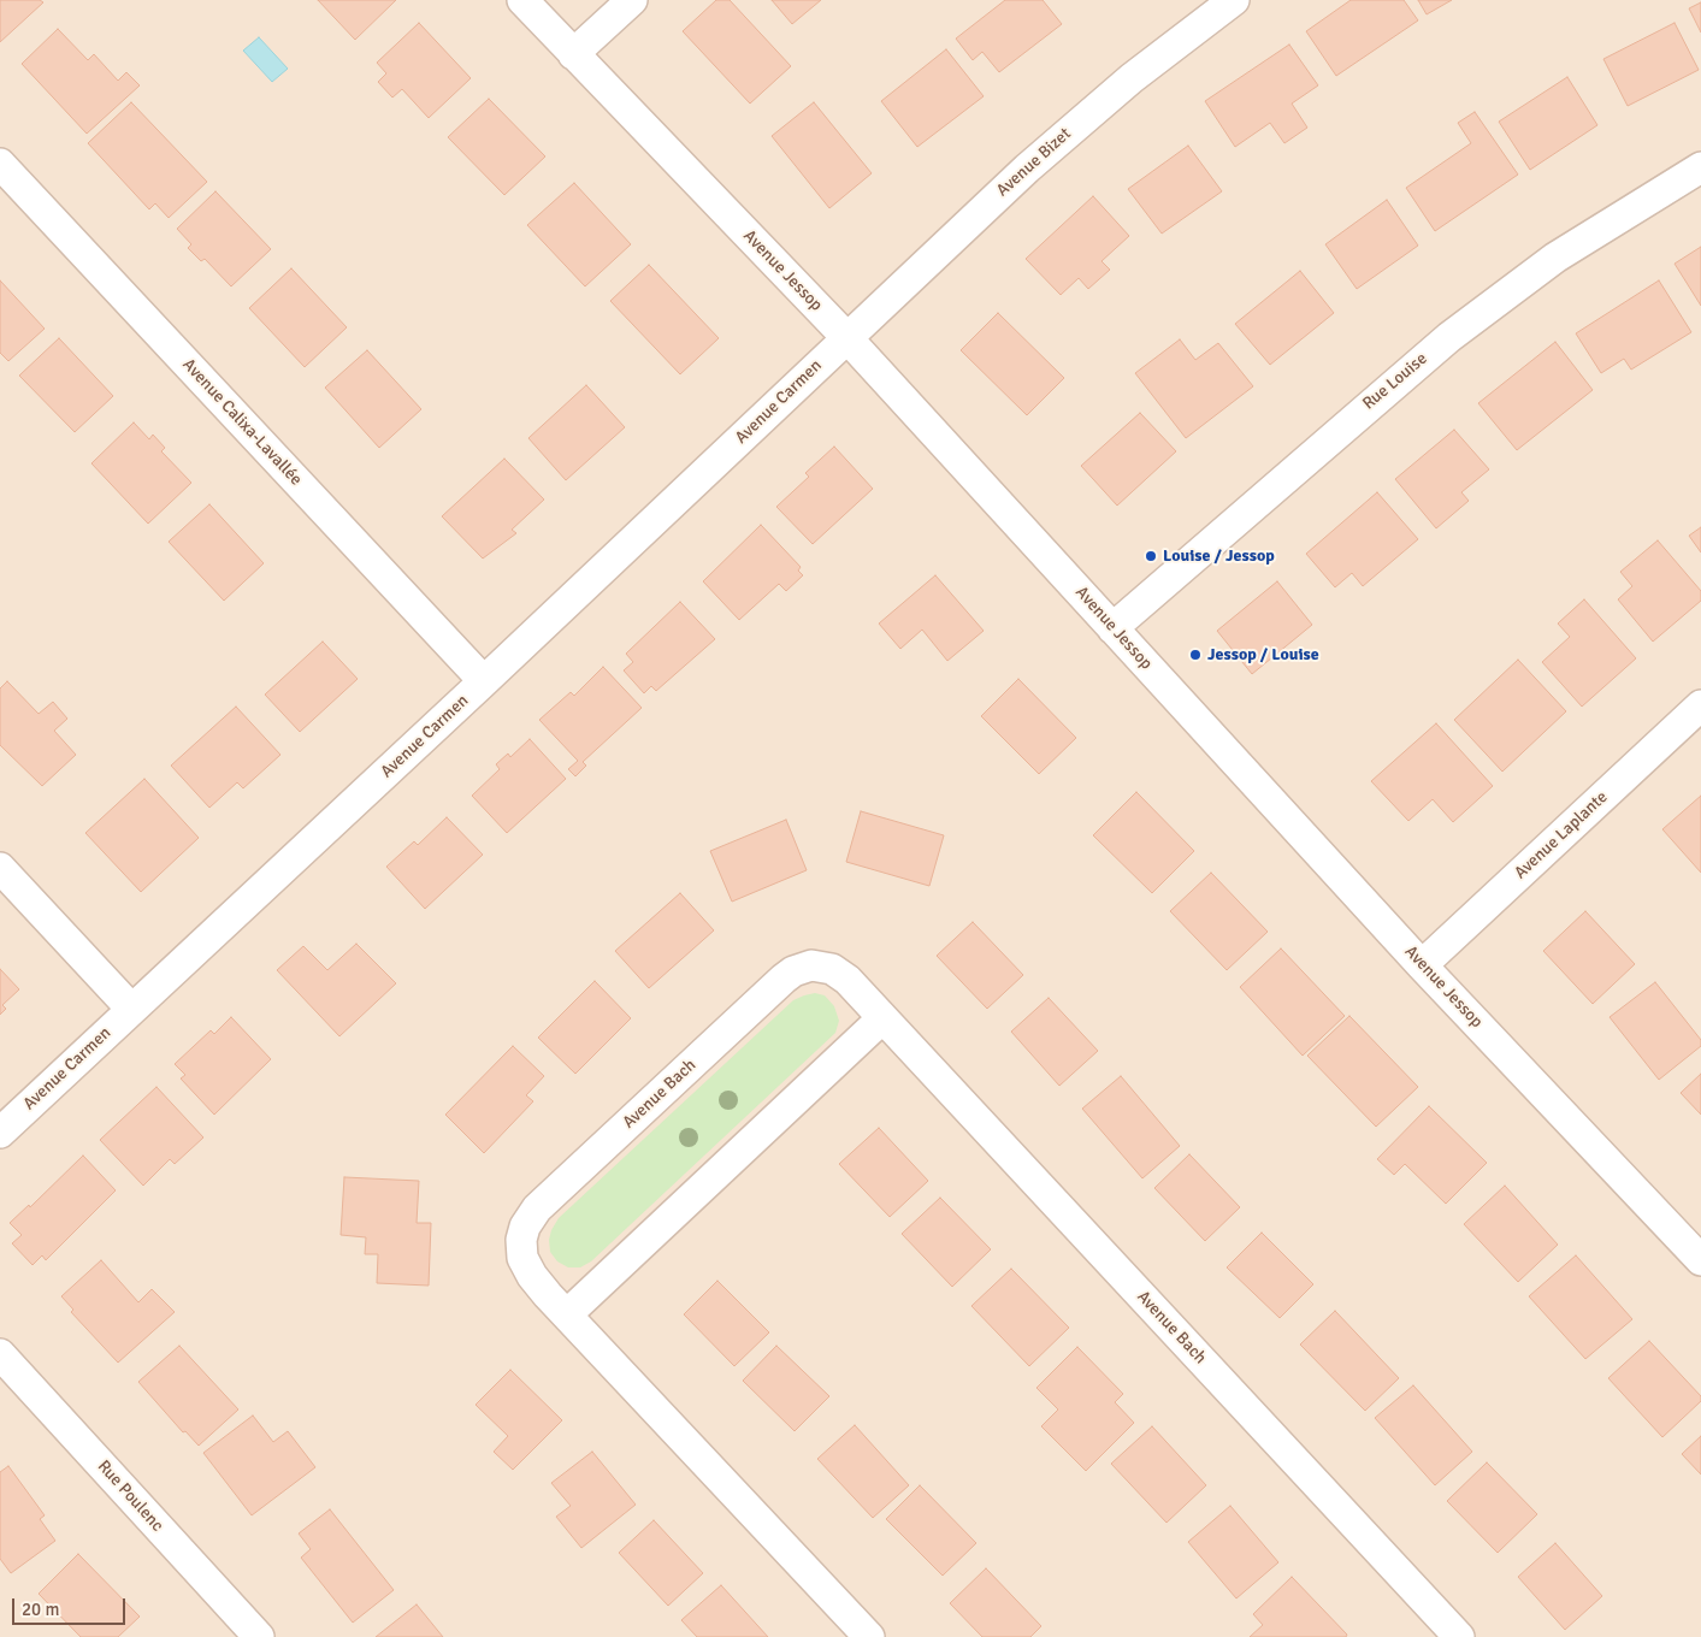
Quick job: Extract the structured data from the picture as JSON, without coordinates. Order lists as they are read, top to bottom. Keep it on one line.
{"streets":{"street":["Avenue Bizet","Avenue Jessop","Rue Louise","Avenue Carmen","Avenue Calixa-Lavallée","Avenue Laplante","Avenue Bach","Rue Poulenc"]},"crossings":[["Avenue Bizet","Avenue Jessop"],["Avenue Bizet","Avenue Carmen"],["Avenue Jessop","Rue Louise"],["Avenue Jessop","Avenue Carmen"],["Avenue Jessop","Avenue Laplante"],["Avenue Carmen","Avenue Calixa-Lavallée"]],"places":["Louise / Jessop","Jessop / Louise"],"scale_bar":"20 m"}
